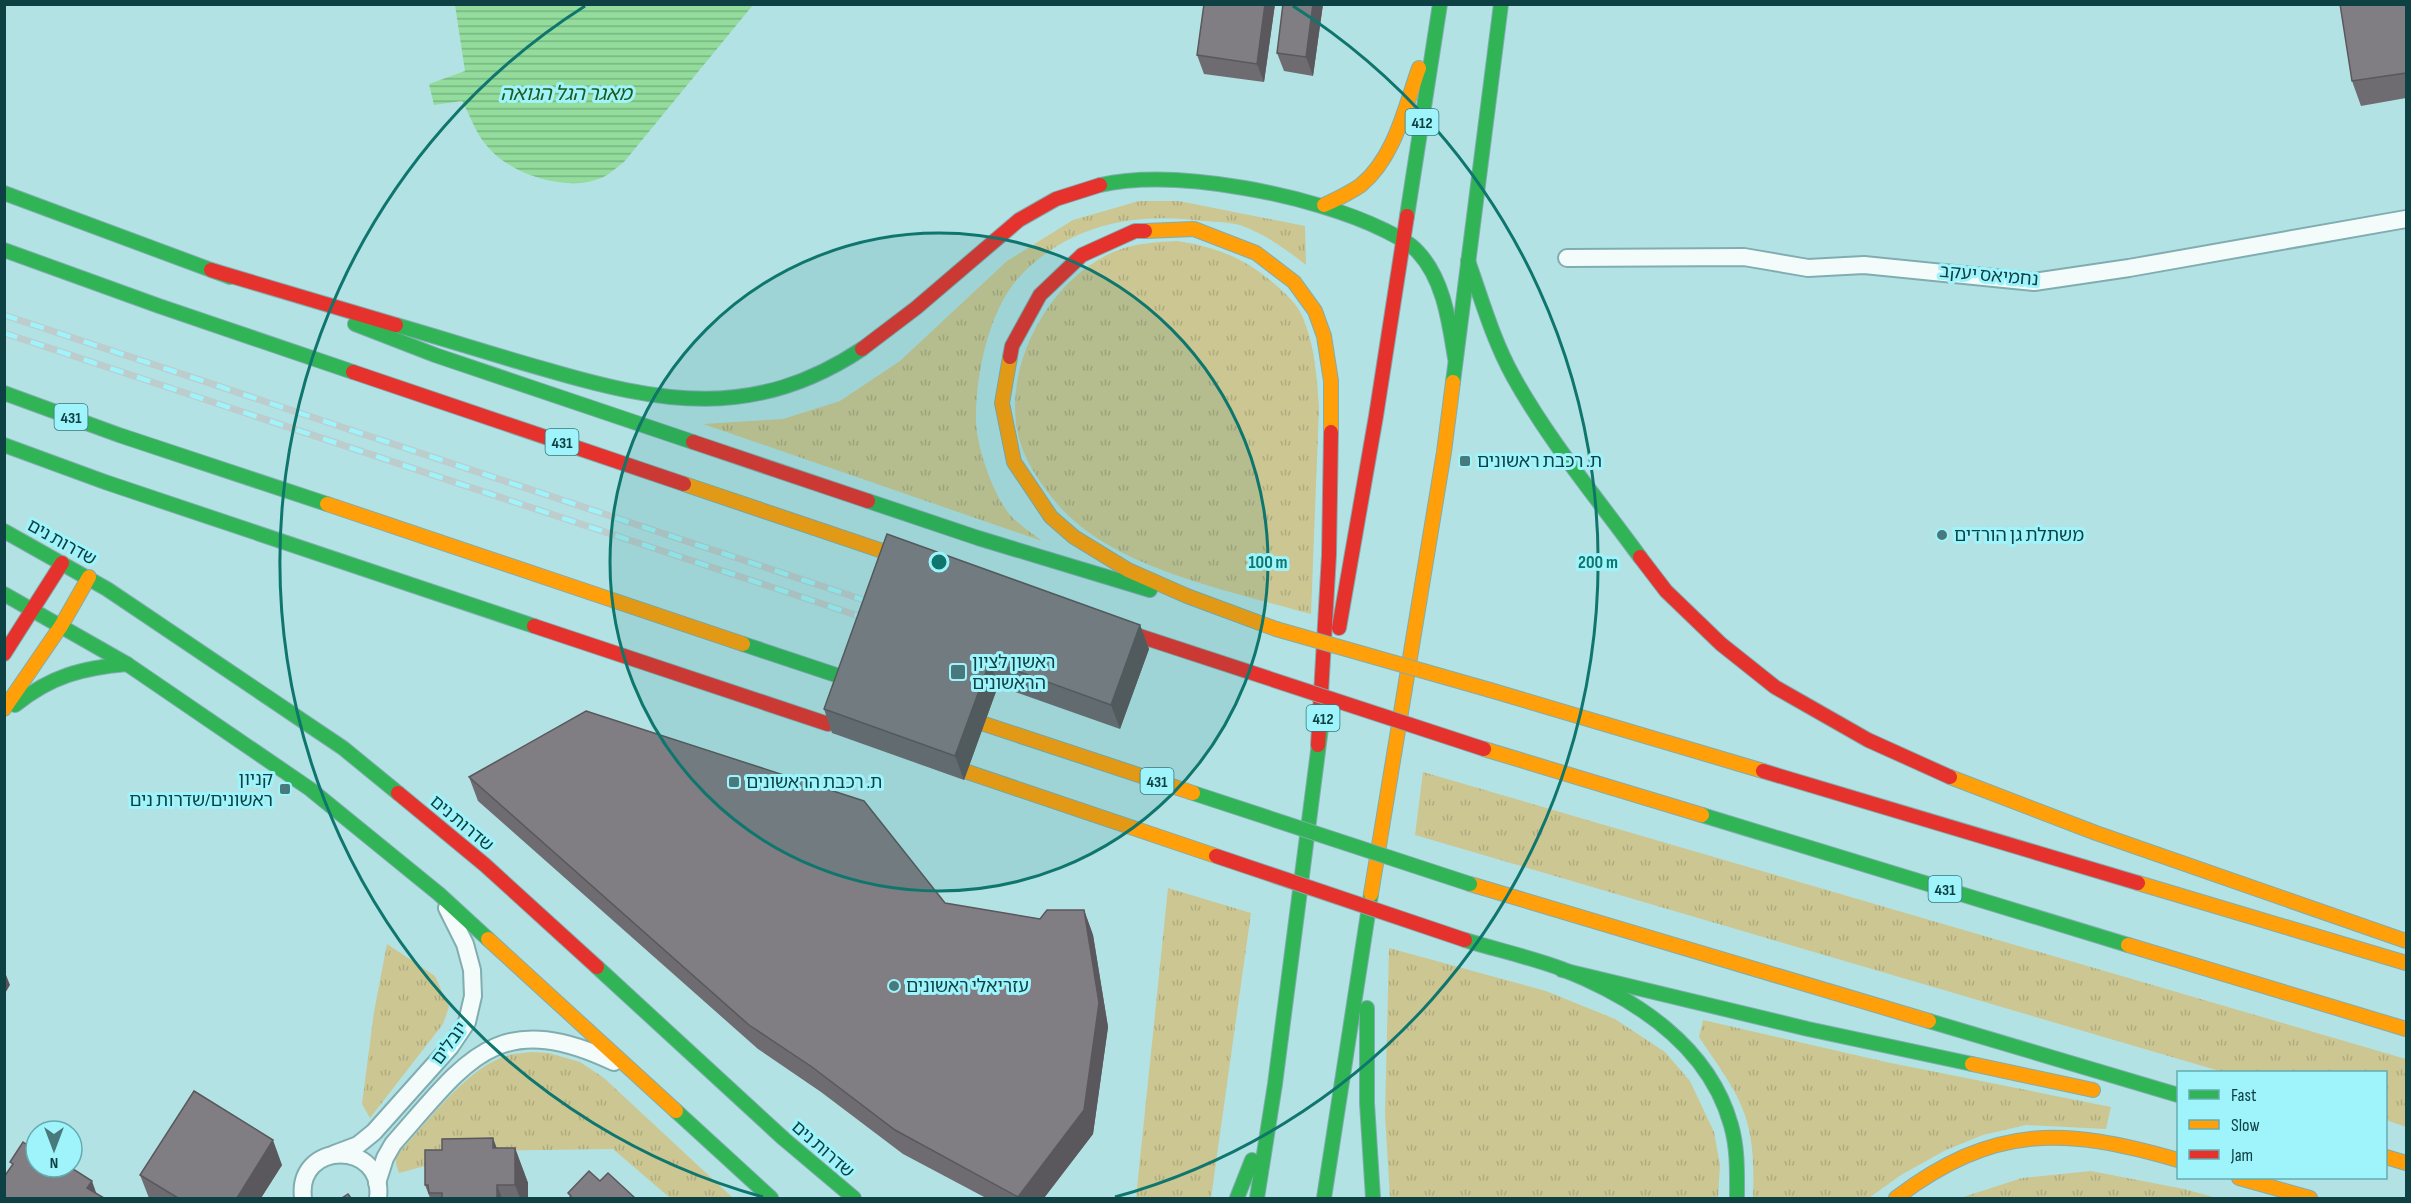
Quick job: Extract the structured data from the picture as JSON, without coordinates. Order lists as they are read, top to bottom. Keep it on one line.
{"streets":{"main road":["412","431","שדרות נים"],"street":["נחמיאס יעקב","יובלים"]},"water":["מאגר הגל הגואה"],"places":{"transit":["ת. רכבת ראשונים","ראשון לציון הראשונים","ת. רכבת הראשונים","קניון ראשונים/שדרות נים"],"other":["משתלת גן הורדים","עזריאלי ראשונים"]},"legend":["Fast","Slow","Jam"],"north":"bottom","rings":["100 m","200 m"]}
